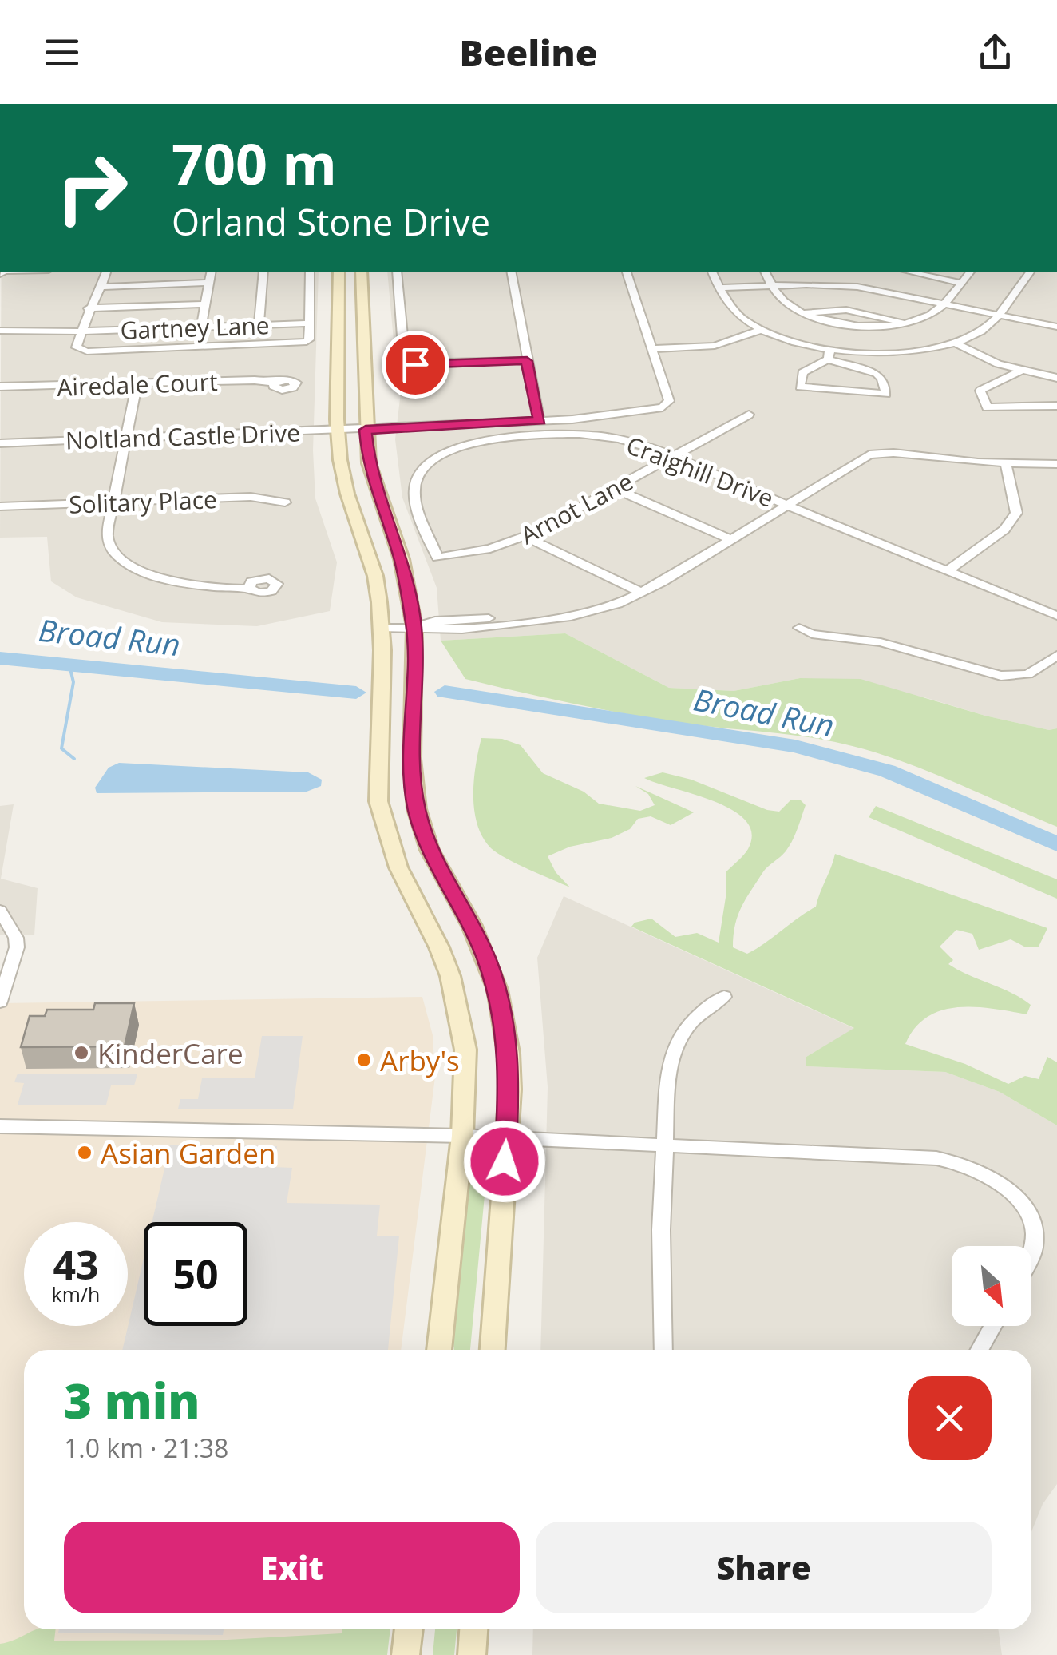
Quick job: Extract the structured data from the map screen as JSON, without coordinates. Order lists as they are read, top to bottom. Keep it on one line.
{"streets":{"street":["Gartney Lane","Airedale Court","Noltland Castle Drive","Craighill Drive","Solitary Place","Arnot Lane"]},"crossings":[["Craighill Drive","Arnot Lane"]],"water":["Broad Run"],"places":["KinderCare","Arby's","Asian Garden"],"north":"bottom right","page":{"header":"Beeline","turn":["700 m","Orland Stone Drive"],"speed":"43 km/h","limit":"50","heading":["3 min","1.0 km · 21:38"],"buttons":["Exit","Share"]}}
